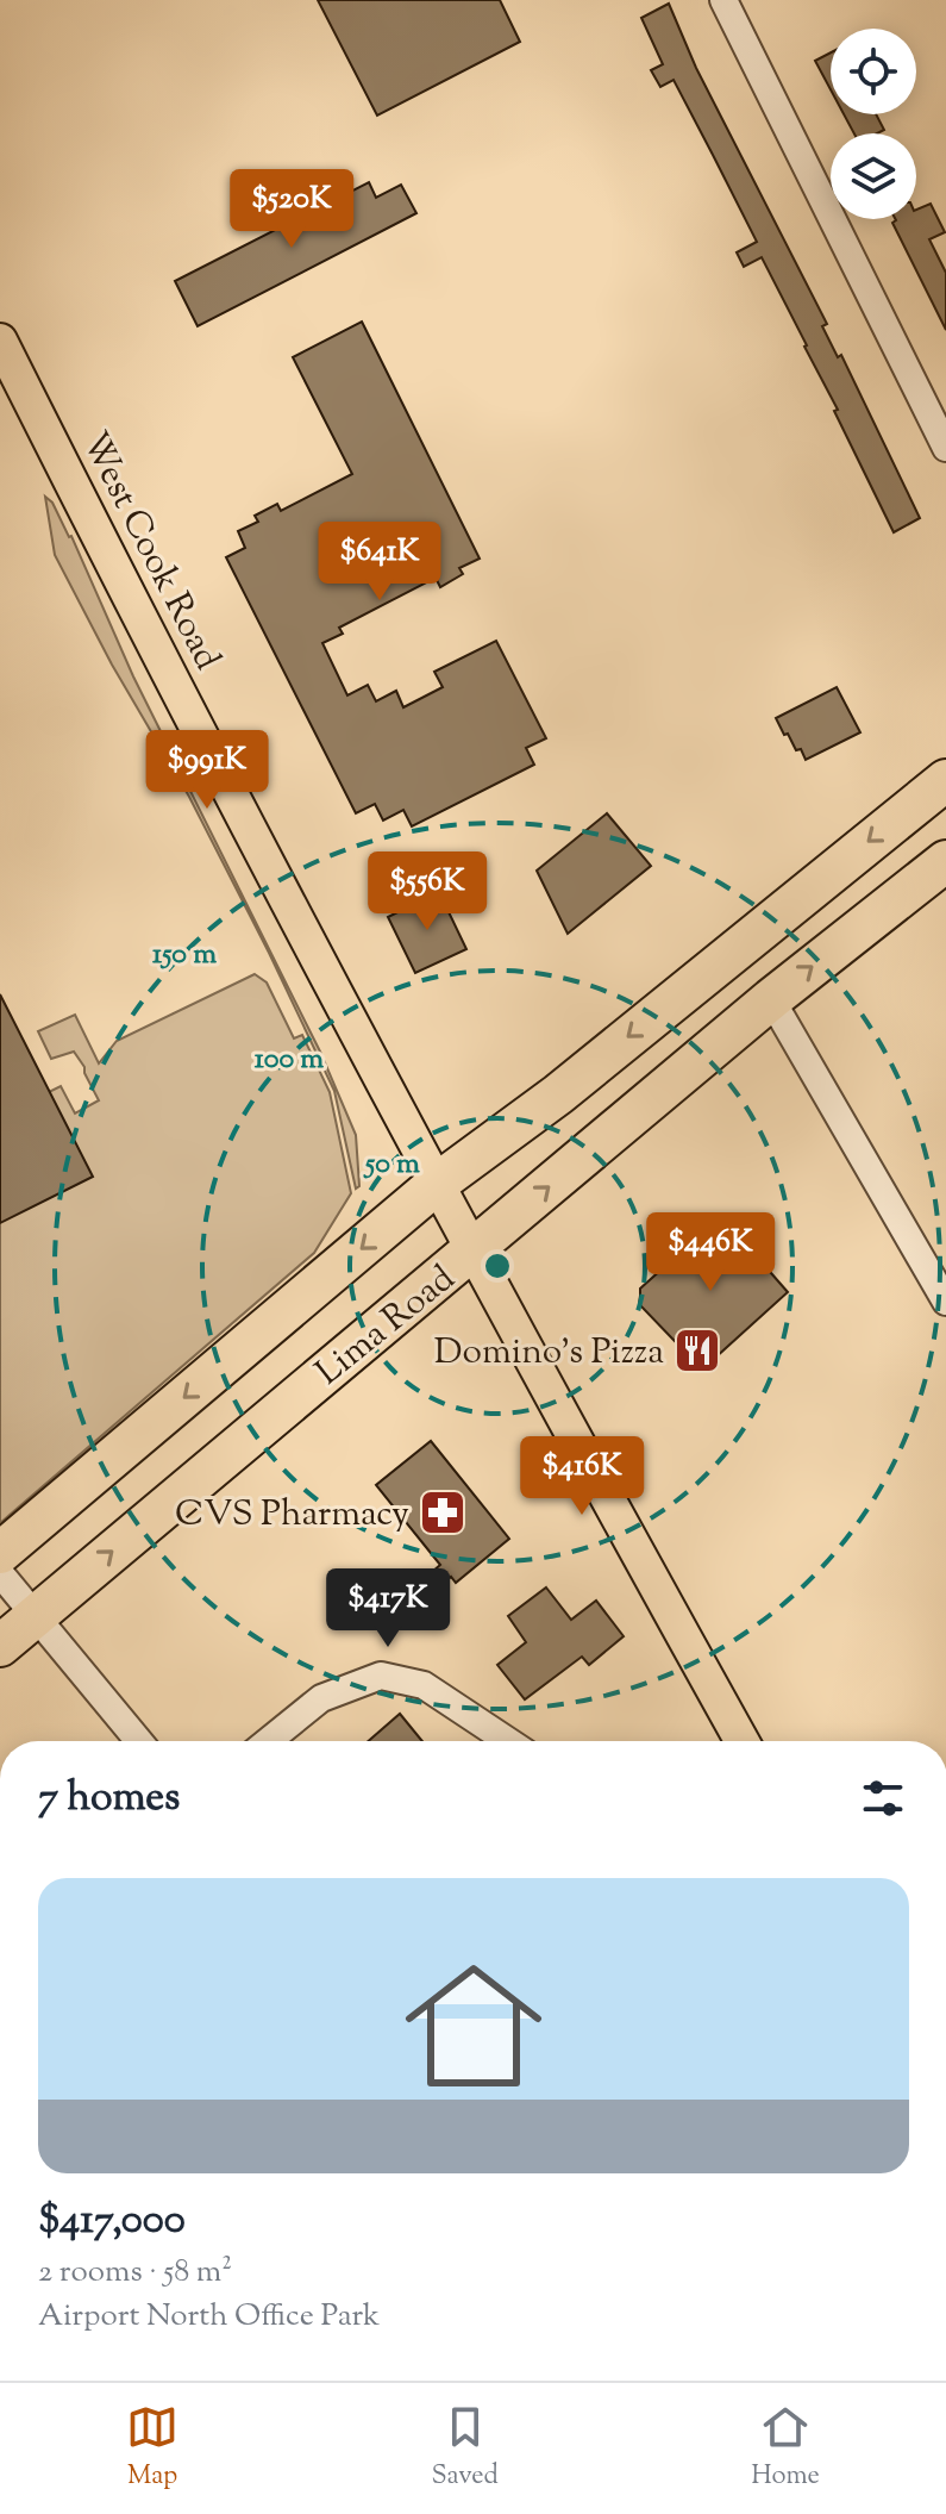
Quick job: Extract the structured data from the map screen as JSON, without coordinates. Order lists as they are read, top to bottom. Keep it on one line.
{"streets":{"highway":["Lima Road"],"main road":["West Cook Road"]},"crossings":[["West Cook Road","Lima Road"]],"places":{"restaurant":["Domino's Pizza"],"pharmacy":["CVS Pharmacy"]},"page":{"price":["$520K","$641K","$991K","$556K","$446K","$416K","$417K"],"heading":"7 homes","list":[{"name":"$417,000","note":"2 rooms · 58 m² · Airport North Office Park"}],"tabs":["Map","Saved","Home"]},"rings":["150 m","100 m","50 m"]}
